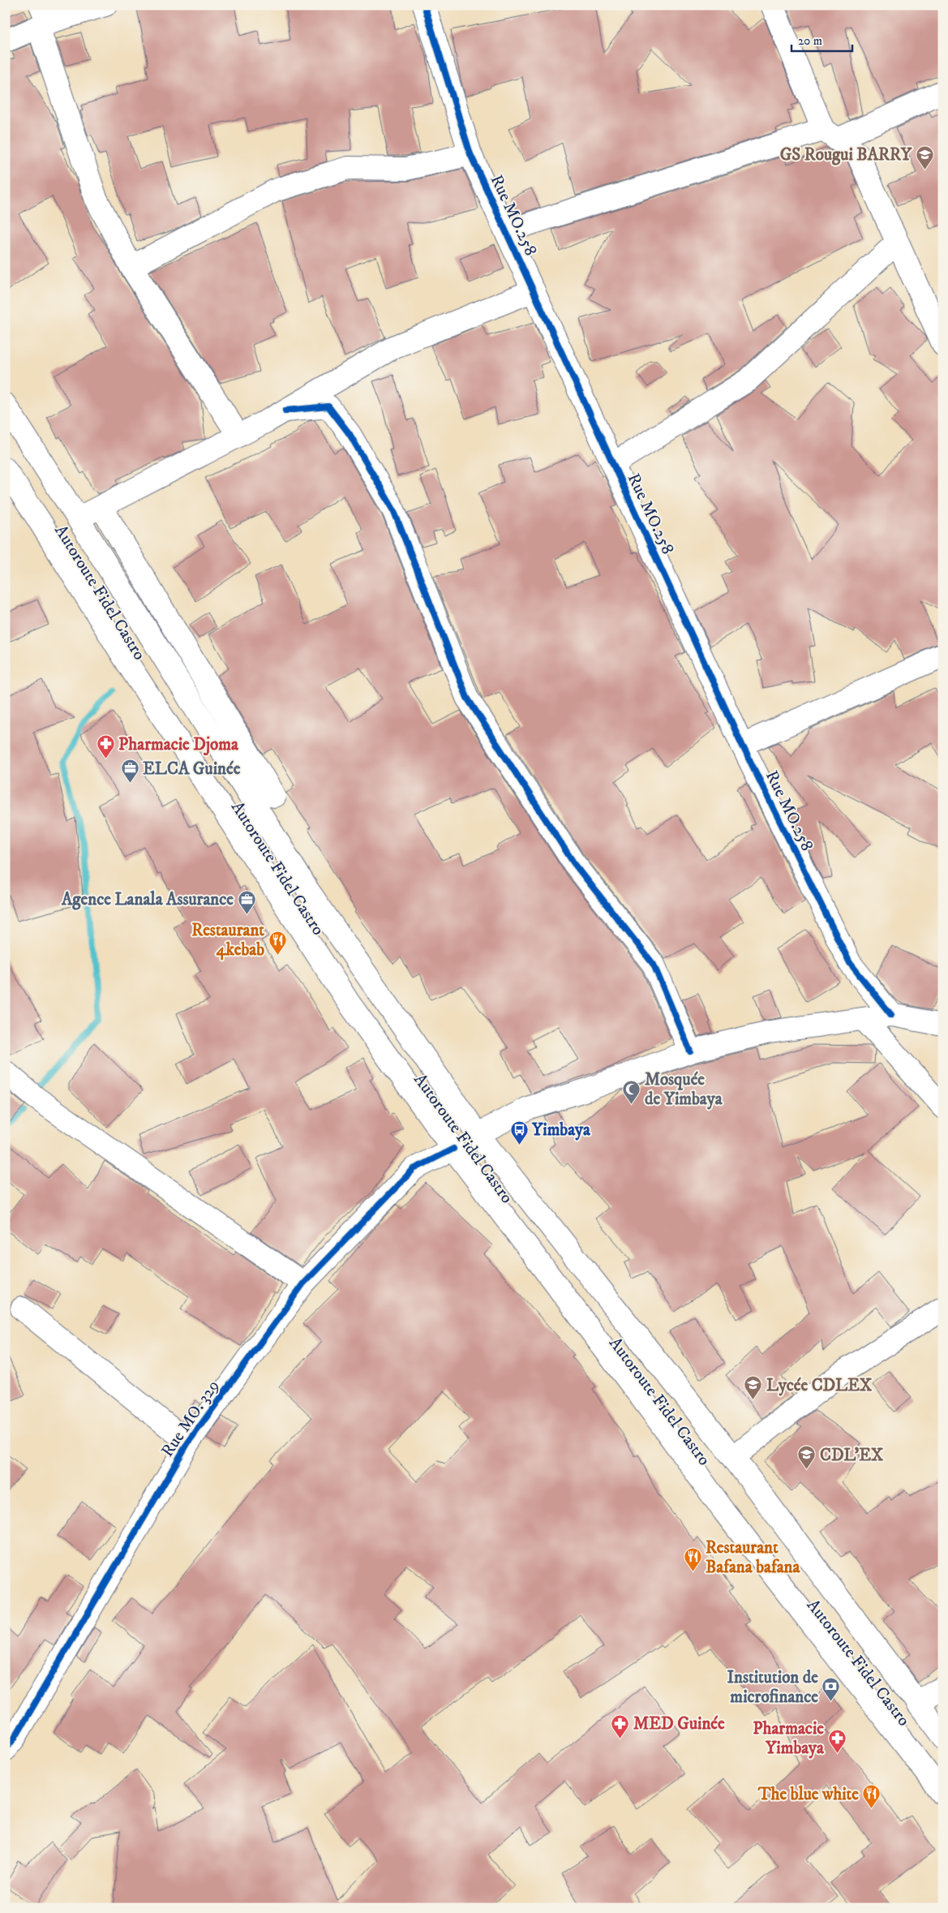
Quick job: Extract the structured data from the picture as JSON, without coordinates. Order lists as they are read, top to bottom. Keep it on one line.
{"streets":{"main road":["Rue MO.258","Autoroute Fidel Castro","Rue MO. 329"]},"crossings":[["Autoroute Fidel Castro","Rue MO. 329"]],"places":{"school or university":["GS Rougui BARRY","Lycée CDLEX","CDL'EX"],"pharmacy":["Pharmacie Djoma","MED Guinée","Pharmacie Yimbaya"],"office":["ELCA Guinée","Agence Lanala Assurance"],"restaurant":["Restaurant 4kebab","Restaurant Bafana bafana","The blue white"],"mosque":["Mosquée de Yimbaya"],"bus stop":["Yimbaya"],"bank":["Institution de microfinance"]},"scale_bar":"20 m"}
